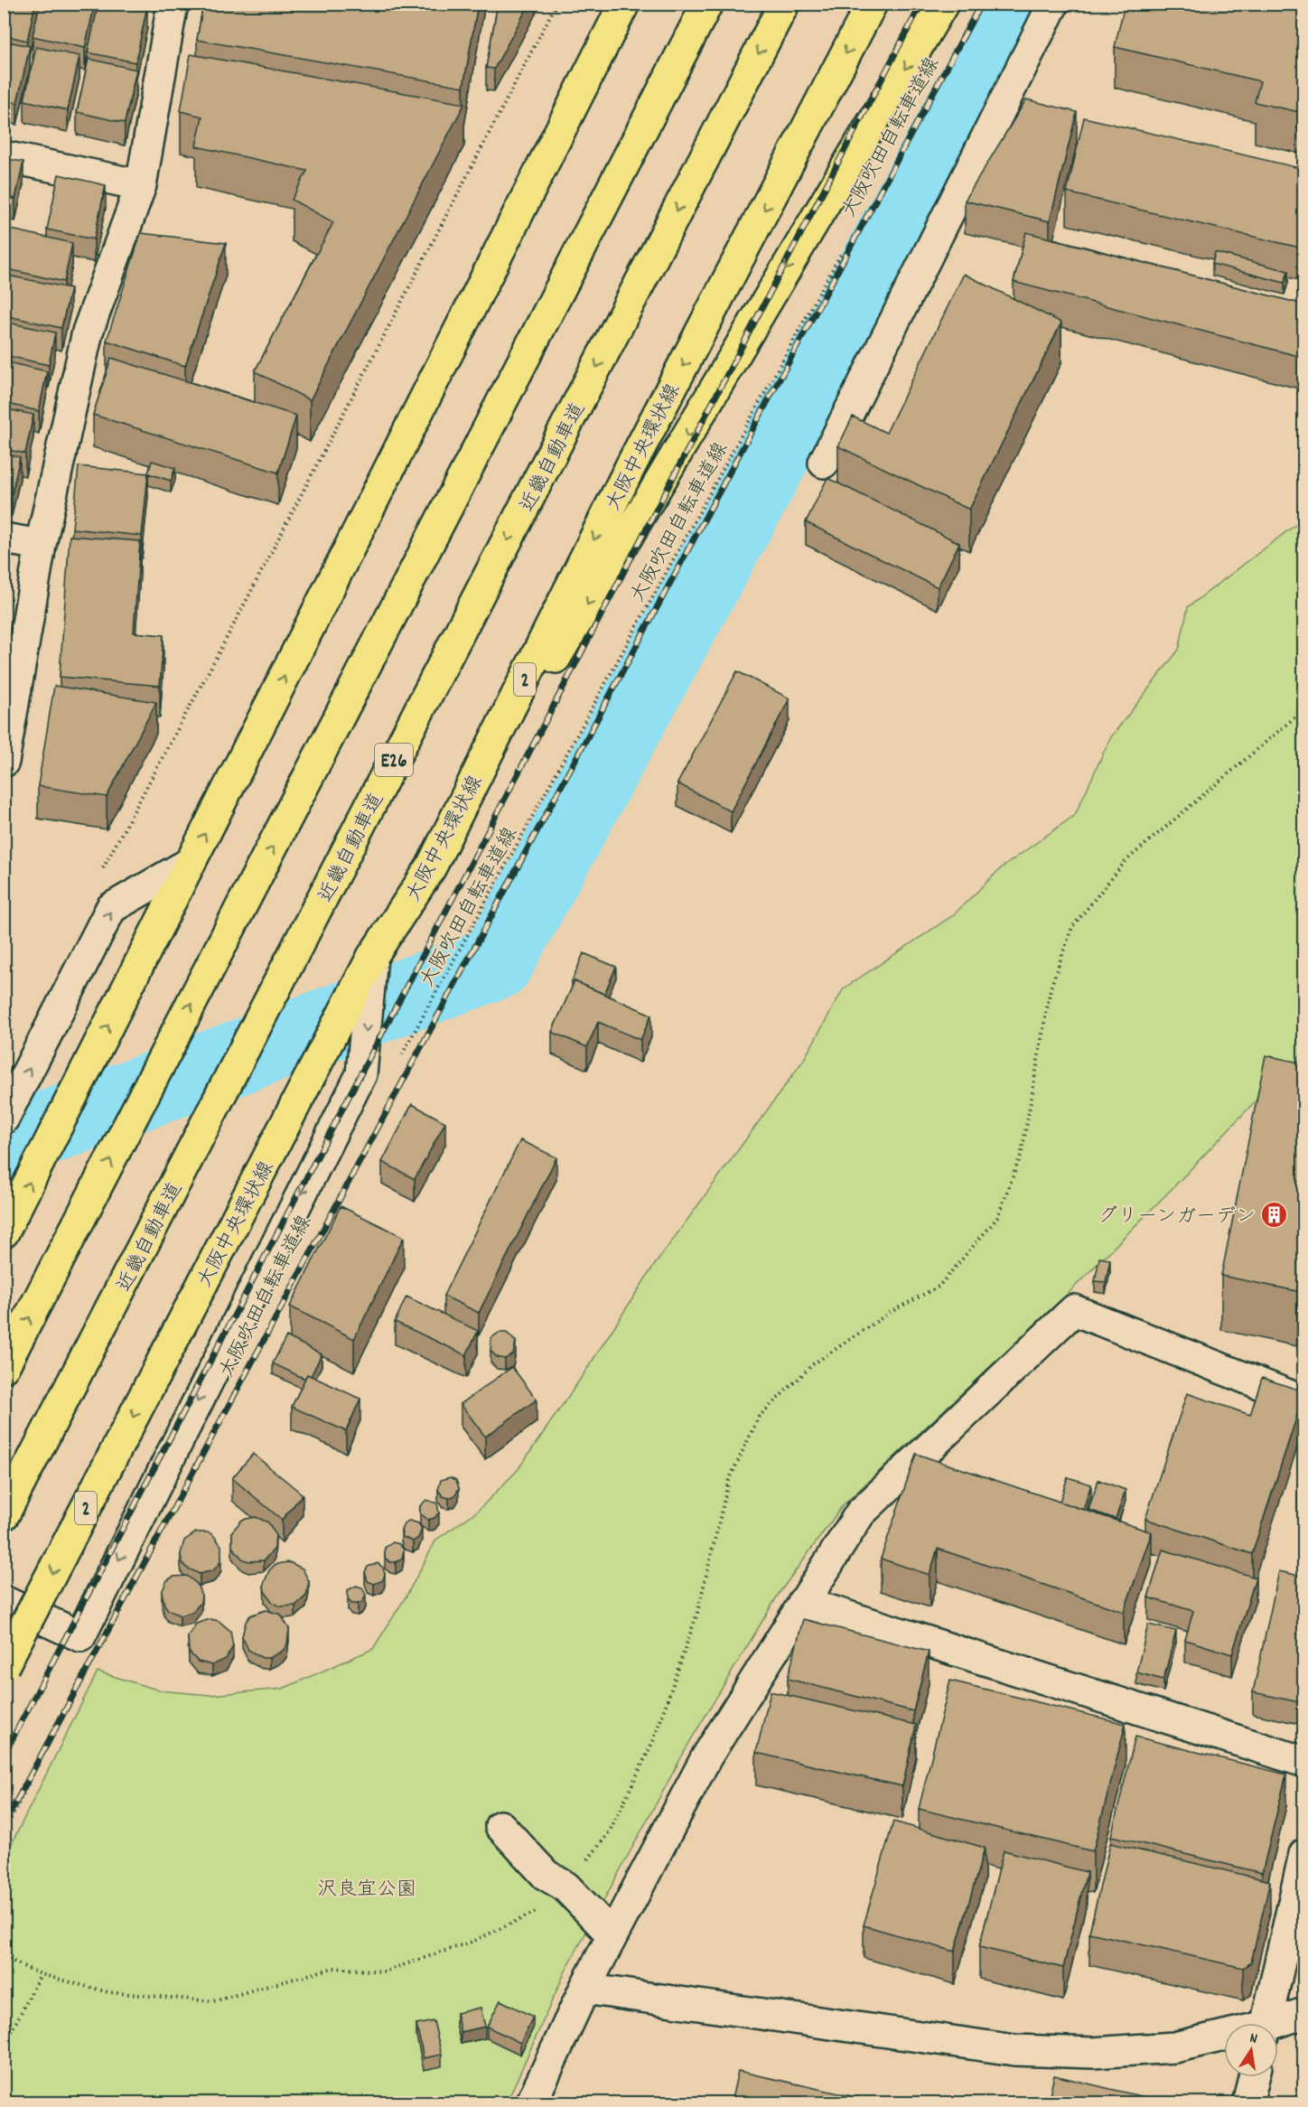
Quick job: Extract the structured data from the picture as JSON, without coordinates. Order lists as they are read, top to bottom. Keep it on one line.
{"streets":{"main road":["大阪中央環状線","近畿自動車道","2","E26"],"path":["大阪吹田自転車道線"]},"parks":["沢良宜公園"],"places":{"building":["グリーンガーデン"]},"north":"top"}
